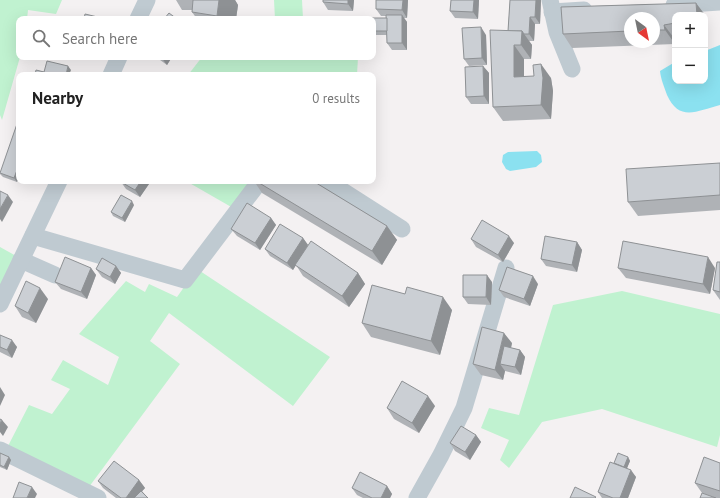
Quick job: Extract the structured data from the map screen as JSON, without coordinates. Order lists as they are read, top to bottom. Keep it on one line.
{"north":"bottom right","page":{"map_buttons":["+","−"],"search":"Search here","heading":["Nearby","0 results"]}}
